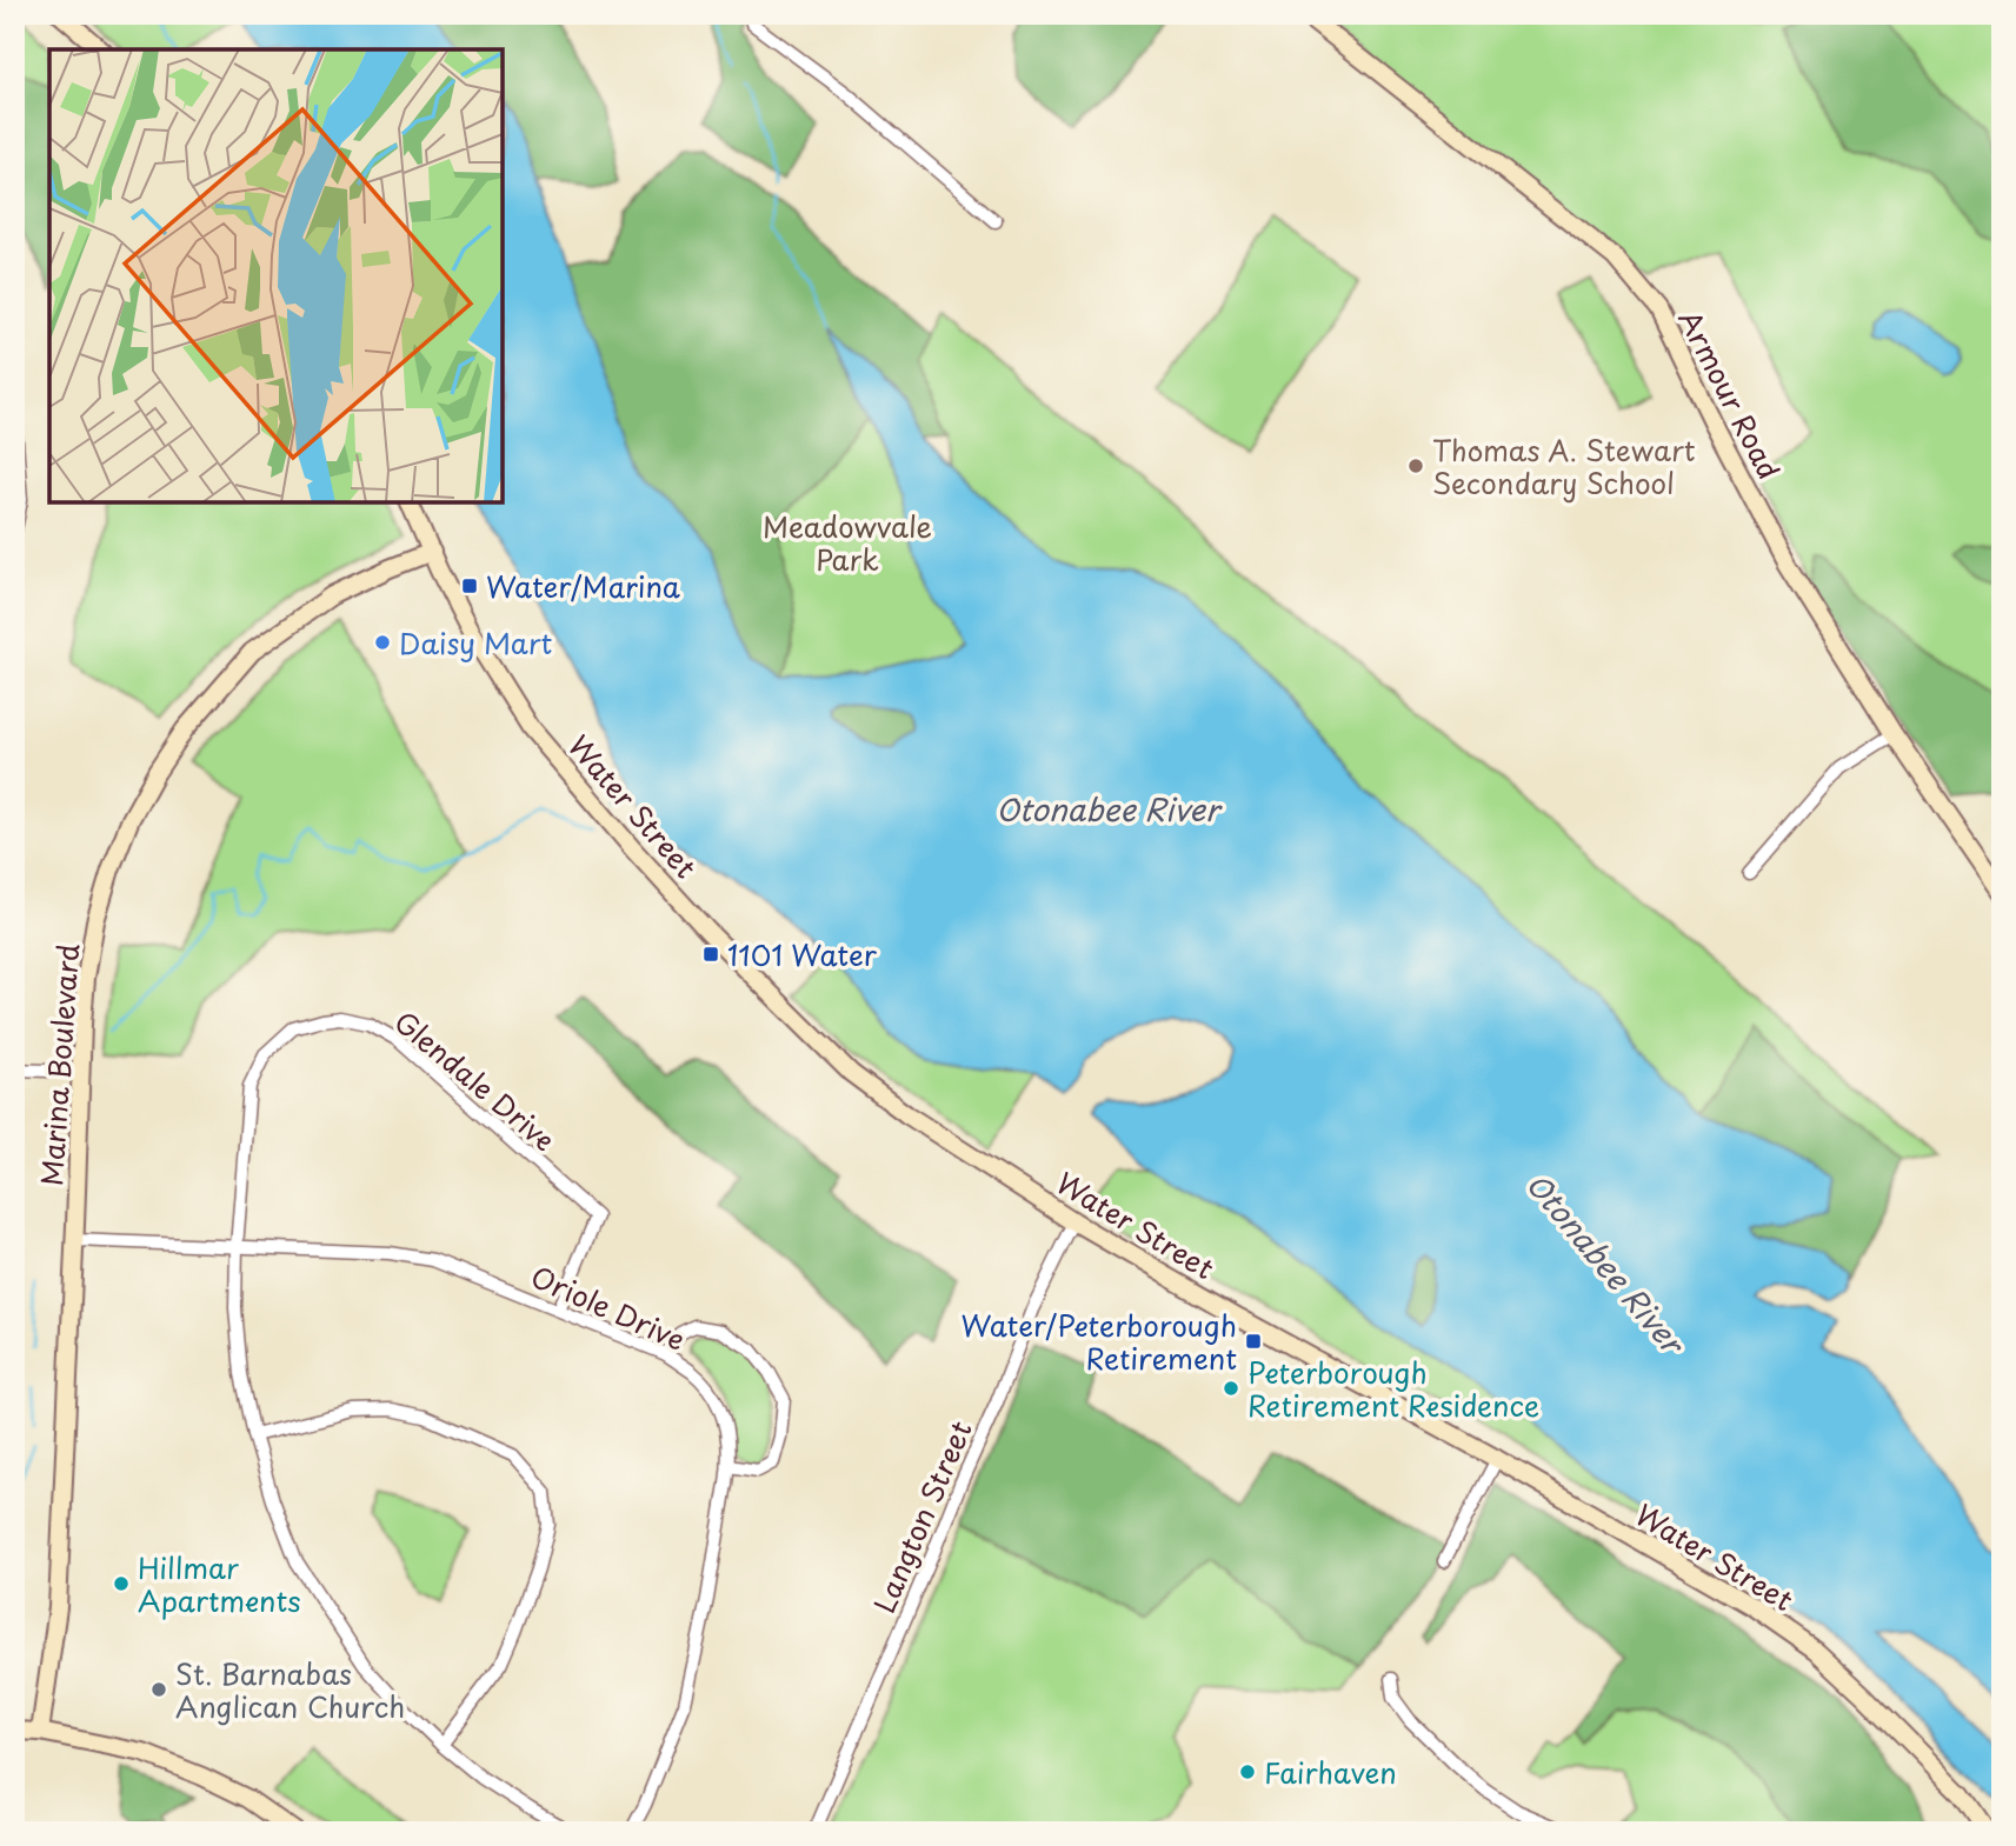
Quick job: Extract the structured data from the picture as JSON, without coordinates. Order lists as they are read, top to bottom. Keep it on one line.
{"streets":{"main road":["Armour Road","Water Street","Marina Boulevard"],"street":["Glendale Drive","Oriole Drive","Langton Street"]},"crossings":[["Water Street","Marina Boulevard"],["Water Street","Langton Street"],["Marina Boulevard","Oriole Drive"],["Glendale Drive","Oriole Drive"]],"water":["Otonabee River"],"parks":["Meadowvale Park"],"places":{"other":["Thomas A. Stewart Secondary School","Daisy Mart","Peterborough Retirement Residence","Hillmar Apartments","St. Barnabas Anglican Church","Fairhaven"],"transit":["Water/Marina","1101 Water","Water/Peterborough Retirement"]}}
